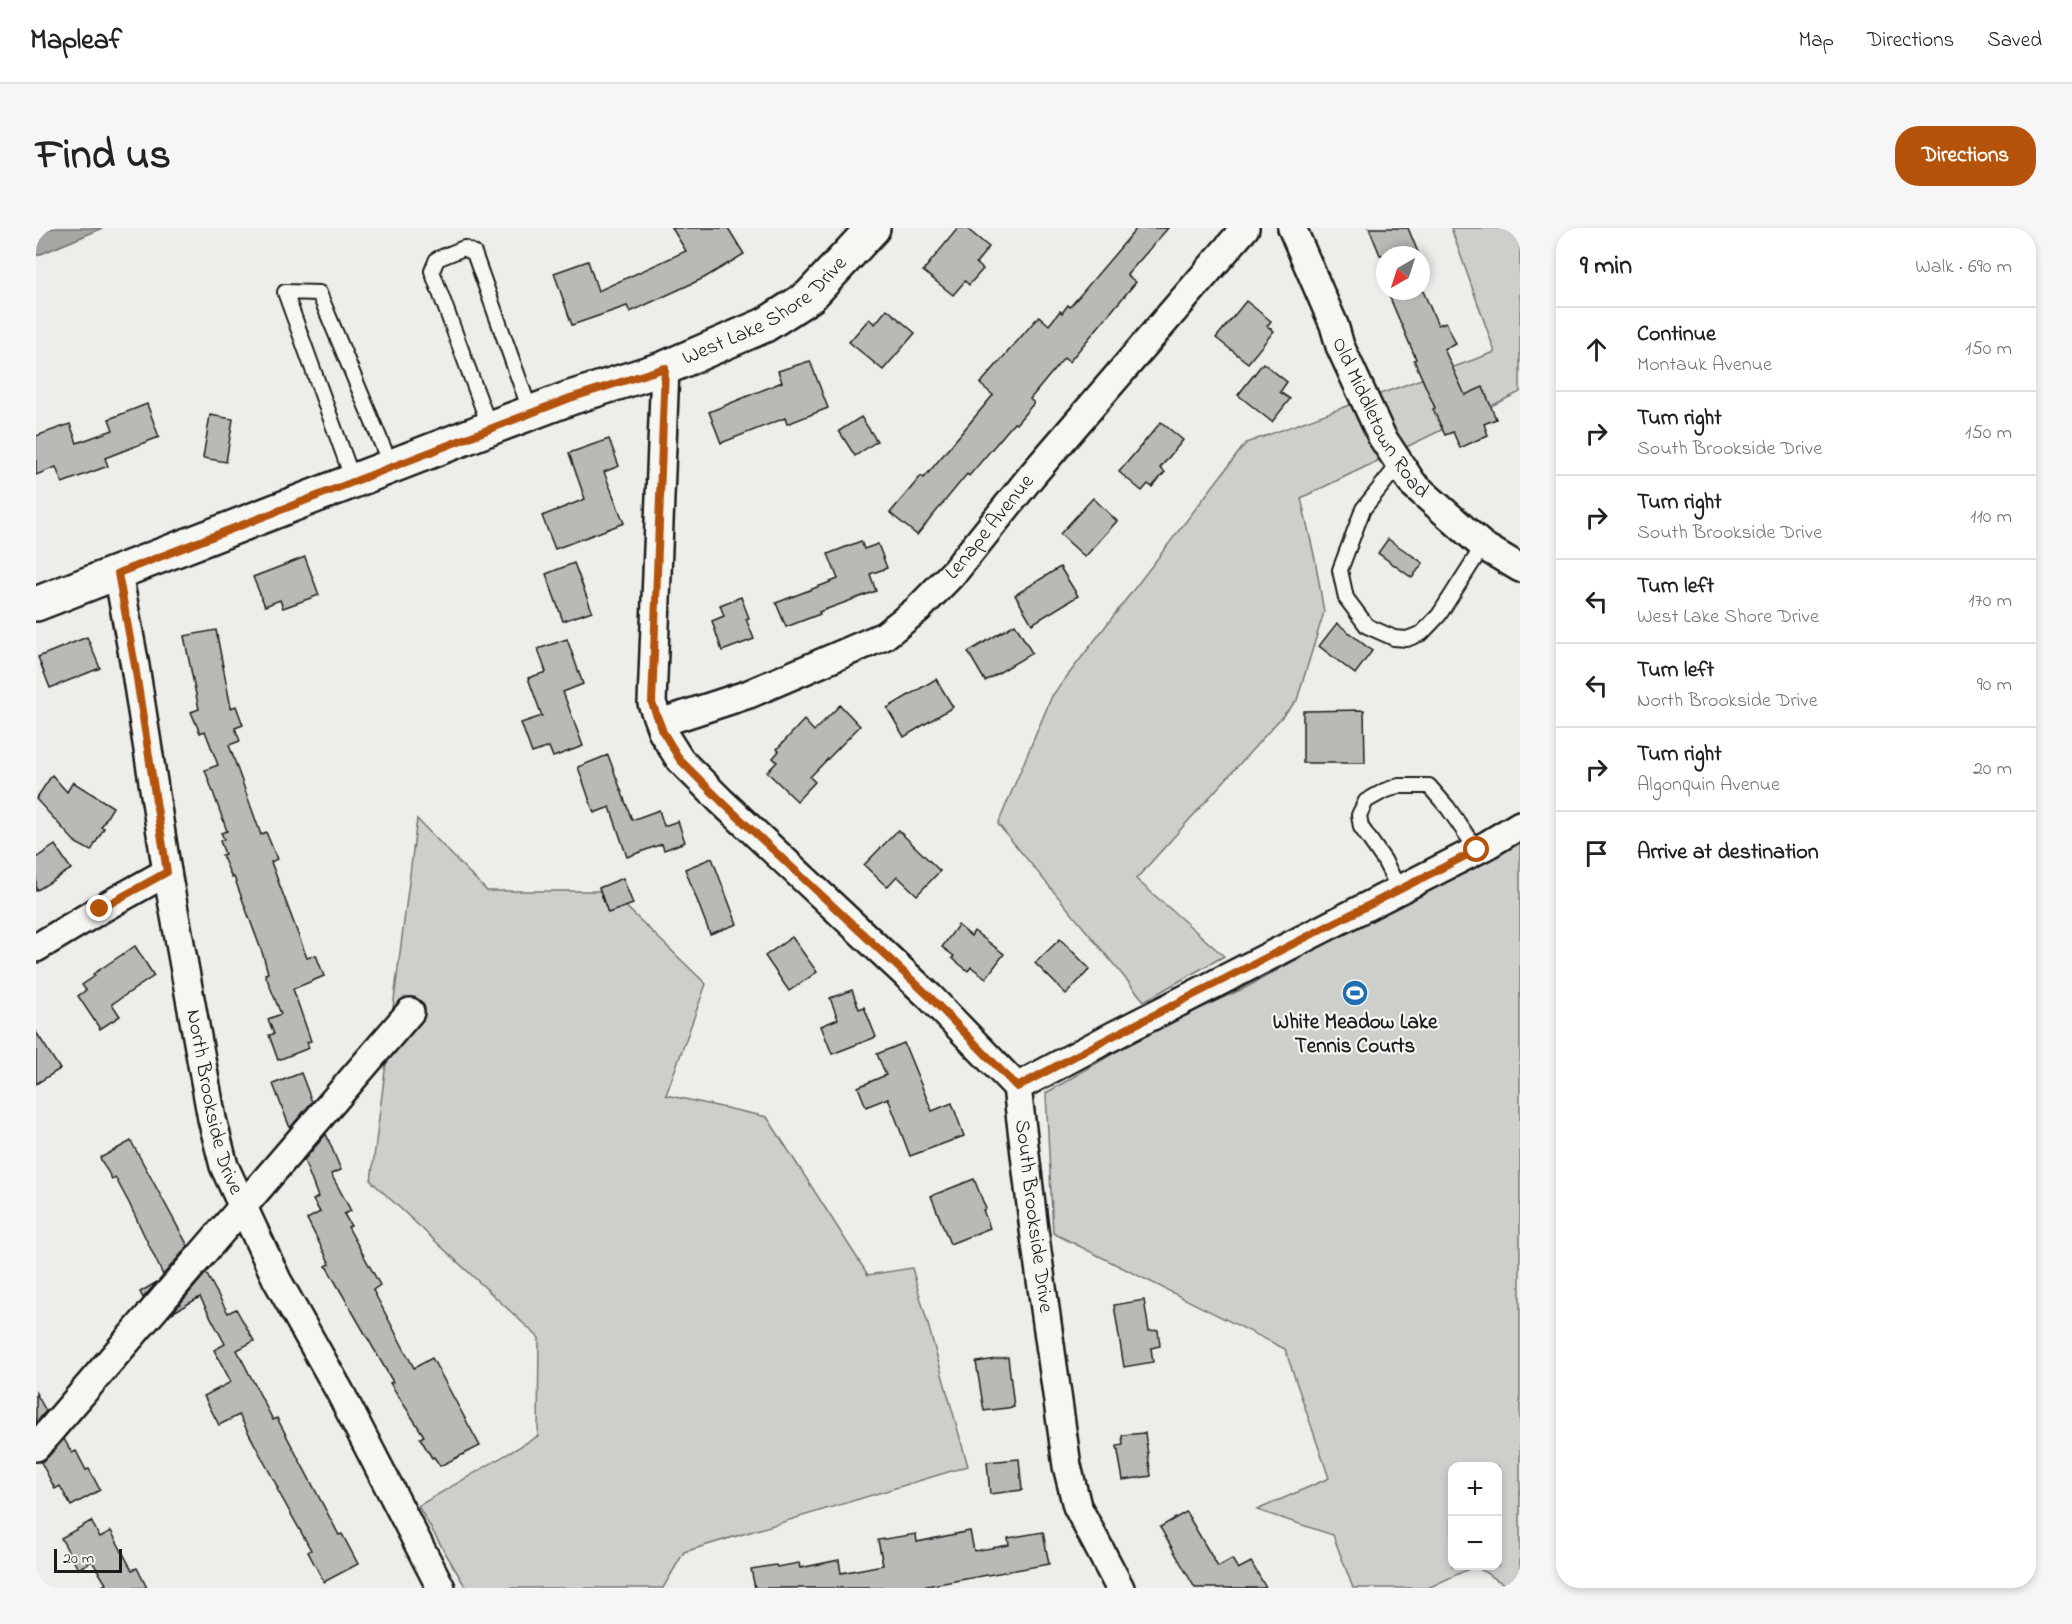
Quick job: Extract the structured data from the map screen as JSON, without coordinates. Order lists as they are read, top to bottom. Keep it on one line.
{"streets":{"street":["West Lake Shore Drive","Old Middletown Road","Lenape Avenue","North Brookside Drive","South Brookside Drive"]},"crossings":[["West Lake Shore Drive","North Brookside Drive"]],"places":{"sports":["White Meadow Lake Tennis Courts"]},"scale_bar":"20 m","north":"bottom left","page":{"header":"Mapleaf","nav":["Map","Directions","Saved"],"title":"Find us","buttons":"Directions","heading":["9 min","Walk · 690 m"],"list":[["Continue","Montauk Avenue","150 m"],["Turn right","South Brookside Drive","150 m"],["Turn right","South Brookside Drive","110 m"],["Turn left","West Lake Shore Drive","170 m"],["Turn left","North Brookside Drive","90 m"],["Turn right","Algonquin Avenue","20 m"],"Arrive at destination"],"map_buttons":["+","−"],"scale":"20 m"}}
